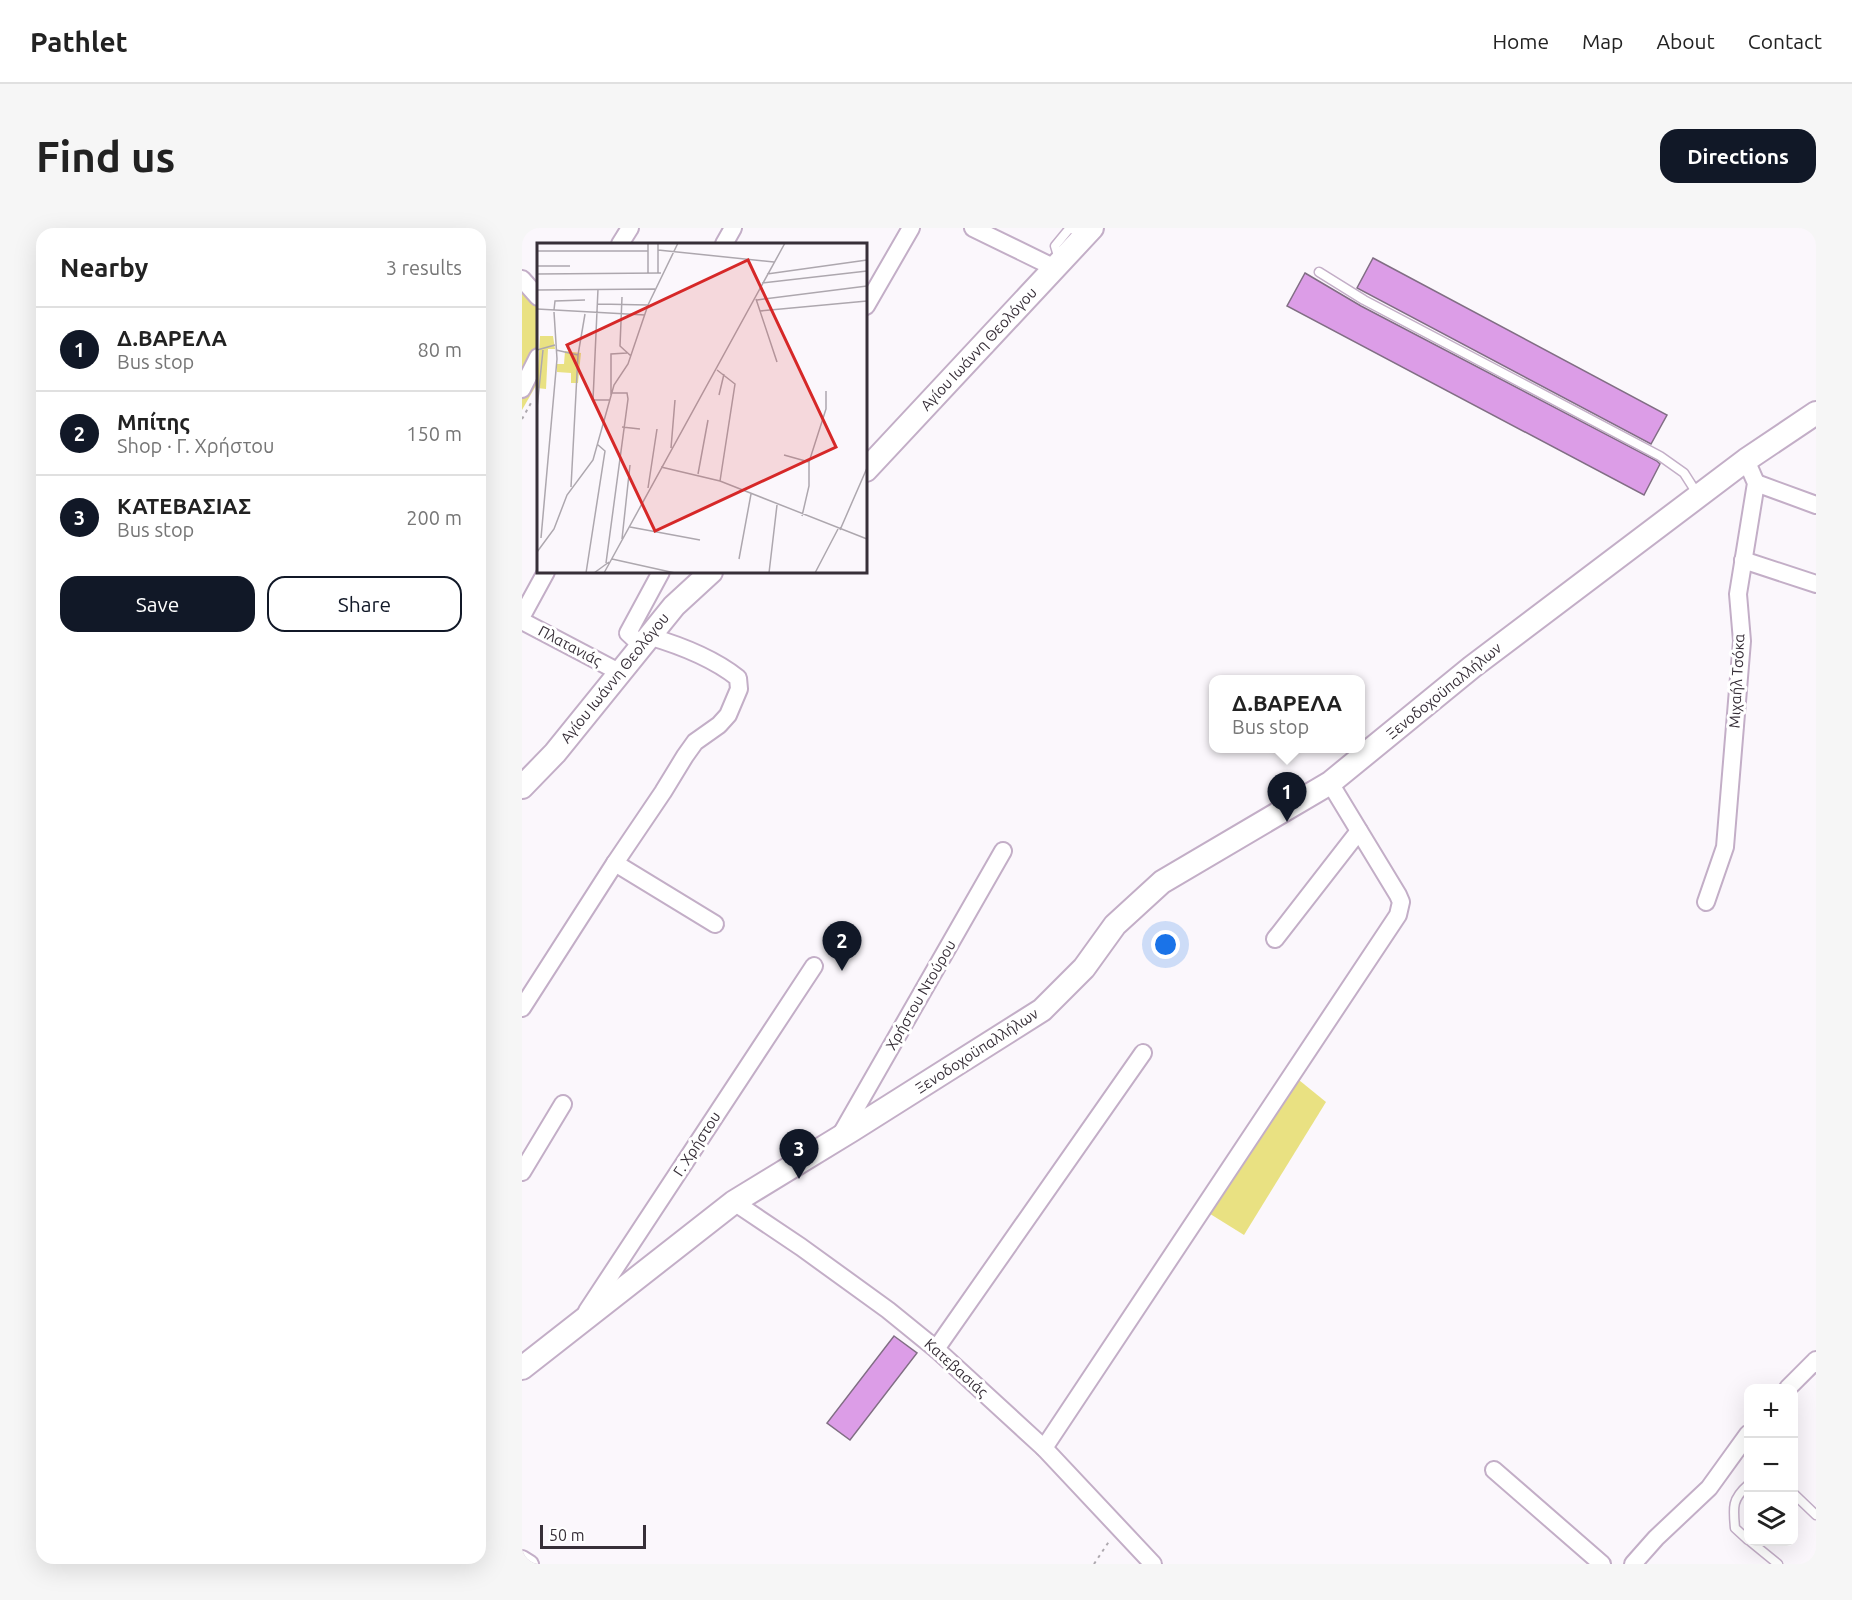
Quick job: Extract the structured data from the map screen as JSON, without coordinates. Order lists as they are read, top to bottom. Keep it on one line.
{"streets":{"street":["Αγίου Ιωάννη Θεολόγου","Πλατανιάς","Μιχαήλ Τσόκα","Ξενοδοχοϋπαλλήλων","Χρήστου Ντούρου","Γ. Χρήστου","Κατεβασιάς"]},"crossings":[["Αγίου Ιωάννη Θεολόγου","Πλατανιάς"],["Ξενοδοχοϋπαλλήλων","Χρήστου Ντούρου"],["Ξενοδοχοϋπαλλήλων","Γ. Χρήστου"],["Ξενοδοχοϋπαλλήλων","Κατεβασιάς"]],"scale_bar":"50 m","page":{"header":"Pathlet","nav":["Home","Map","About","Contact"],"buttons":["Directions",["Save","Share"]],"title":"Find us","heading":["Nearby","3 results"],"list":[{"mark":"1","name":"Δ.ΒΑΡΕΛΑ","note":"Bus stop","value":"80 m"},{"mark":"2","name":"Μπίτης","note":"Shop · Γ. Χρήστου","value":"150 m"},{"mark":"3","name":"ΚΑΤΕΒΑΣΙΑΣ","note":"Bus stop","value":"200 m"}],"popup":["Δ.ΒΑΡΕΛΑ","Bus stop"],"pins":["1","2","3"],"map_buttons":["+","−"],"scale":"50 m"}}
